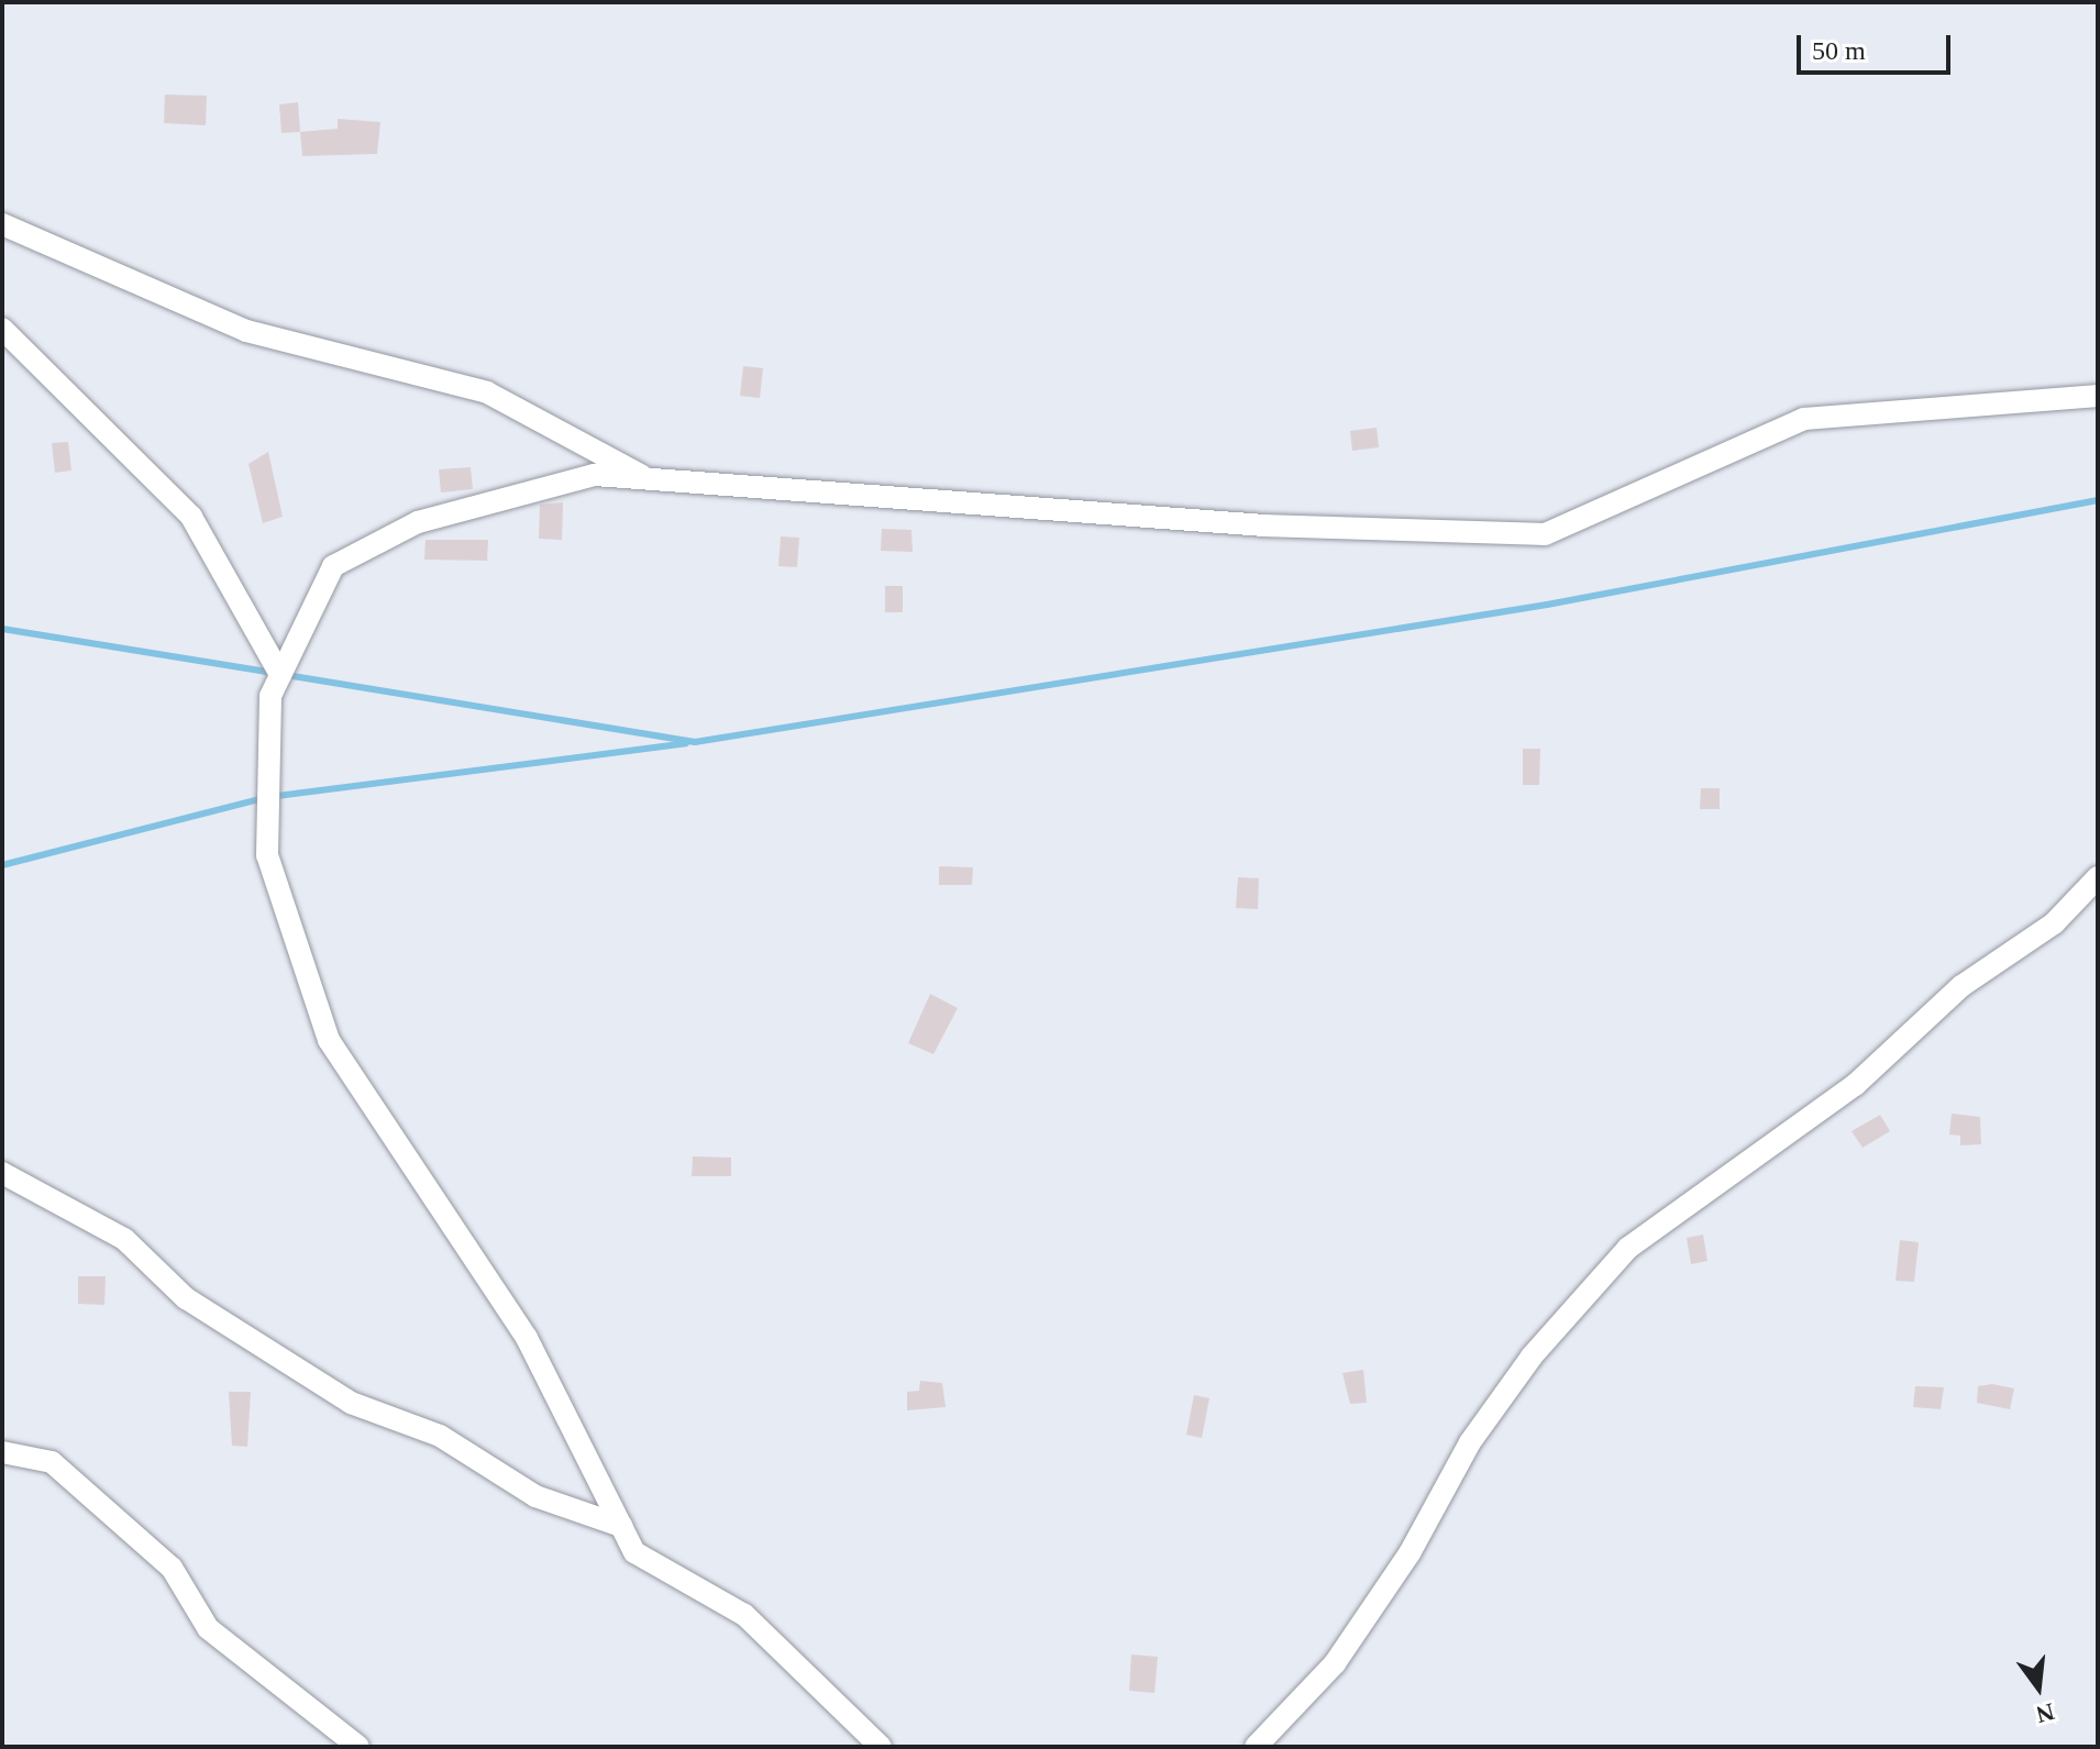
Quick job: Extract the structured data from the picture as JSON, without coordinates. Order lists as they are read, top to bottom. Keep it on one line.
{"scale_bar":"50 m","north":"bottom"}
